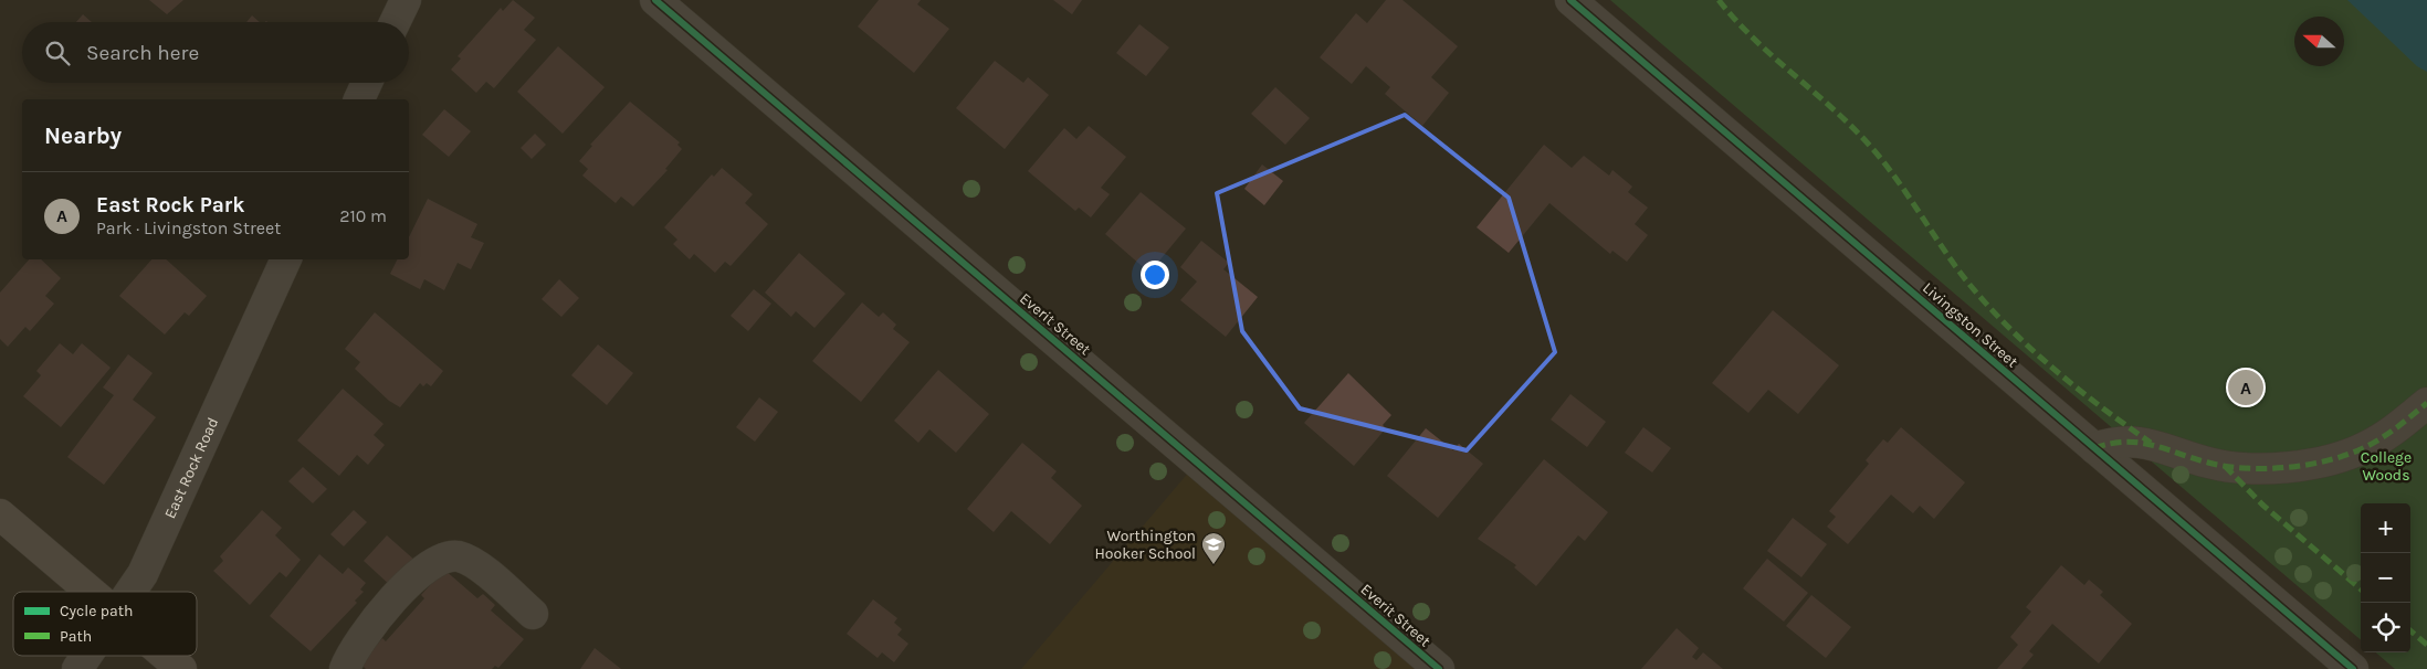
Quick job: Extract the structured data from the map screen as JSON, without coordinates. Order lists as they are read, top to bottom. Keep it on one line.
{"streets":{"street":["Everit Street","Livingston Street","East Rock Road"]},"parks":["College Woods"],"places":{"school or university":["Worthington Hooker School"]},"legend":["Cycle path","Path"],"north":"left","page":{"search":"Search here","heading":"Nearby","list":[{"mark":"A","name":"East Rock Park","note":"Park · Livingston Street","value":"210 m"}],"pins":"A","map_buttons":["+","−"]}}
